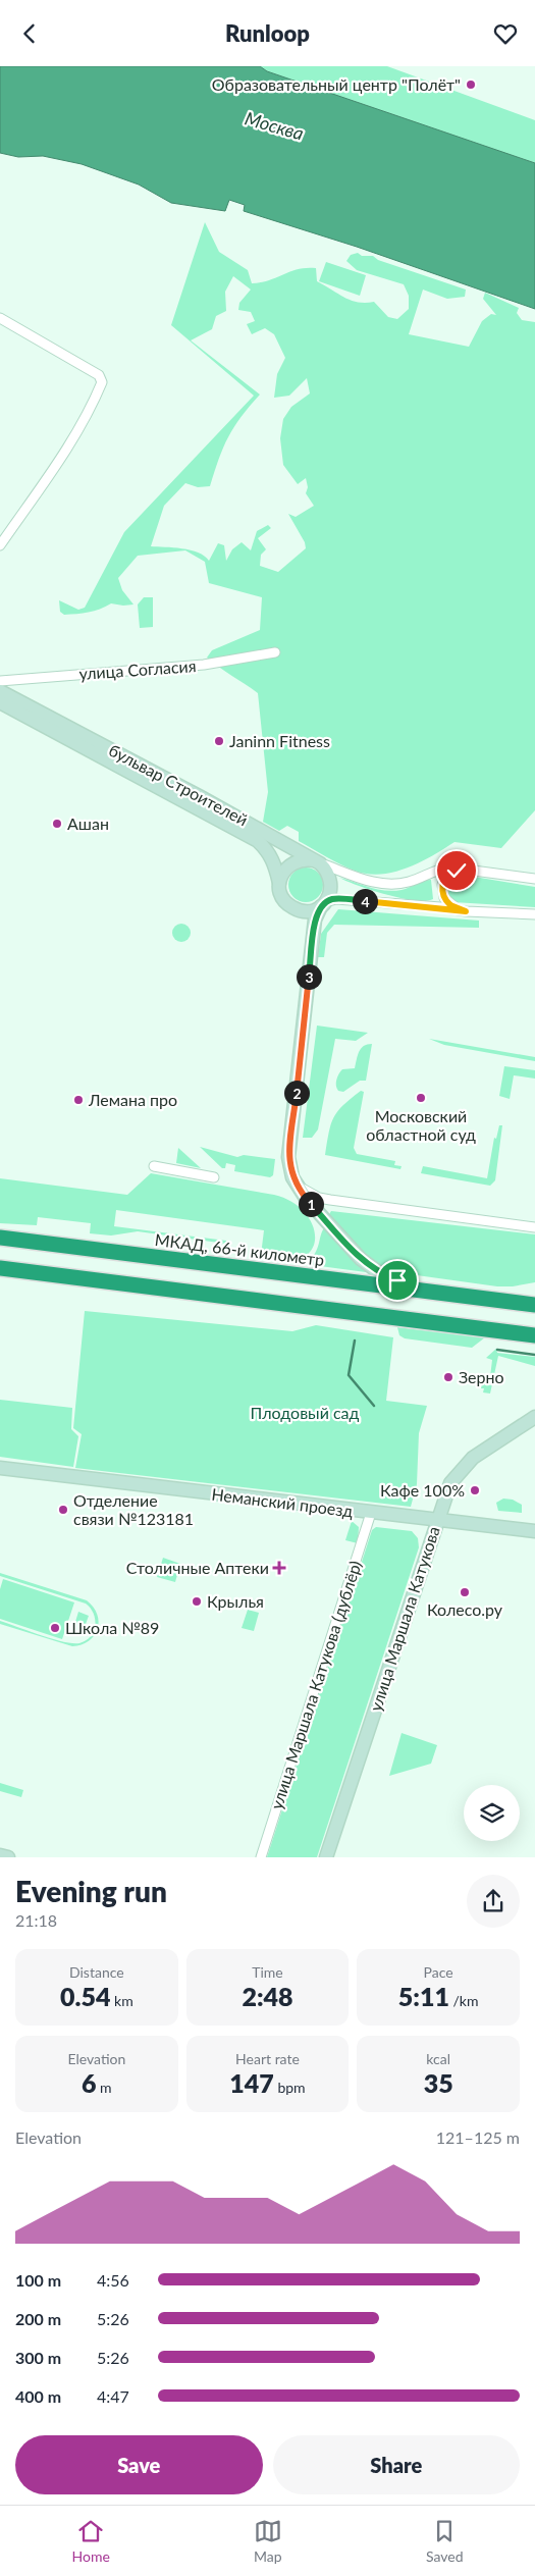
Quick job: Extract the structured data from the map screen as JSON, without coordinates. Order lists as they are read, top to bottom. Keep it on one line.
{"streets":{"highway":["МКАД, 66-й километр"],"street":["улица Согласия","бульвар Строителей","Неманский проезд","улица Маршала Катукова","улица Маршала Катукова (дублёр)"]},"crossings":[["Неманский проезд","улица Маршала Катукова"],["Неманский проезд","улица Маршала Катукова (дублёр)"]],"water":["Москва"],"parks":["Плодовый сад"],"places":{"other":["Образовательный центр \"Полёт\"","Janinn Fitness","Ашан","Московский областной суд","Лемана про","Зерно","Кафе 100%","Отделение связи №123181","Колесо.ру","Крылья","Школа №89"],"health":["Столичные Аптеки"]},"page":{"header":"Runloop","pins":["4","3","2","1"],"heading":["Evening run","21:18"],"stats":[["Distance","0.54 km"],["Time","2:48"],["Pace","5:11 /km"],["Elevation","6 m"],["Heart rate","147 bpm"],["kcal","35"]],"chart":["Elevation","121–125 m"],"list":[{"name":"100 m","note":"4:56"},{"name":"200 m","note":"5:26"},{"name":"300 m","note":"5:26"},{"name":"400 m","note":"4:47"}],"buttons":["Save","Share"],"tabs":["Home","Map","Saved"]}}
